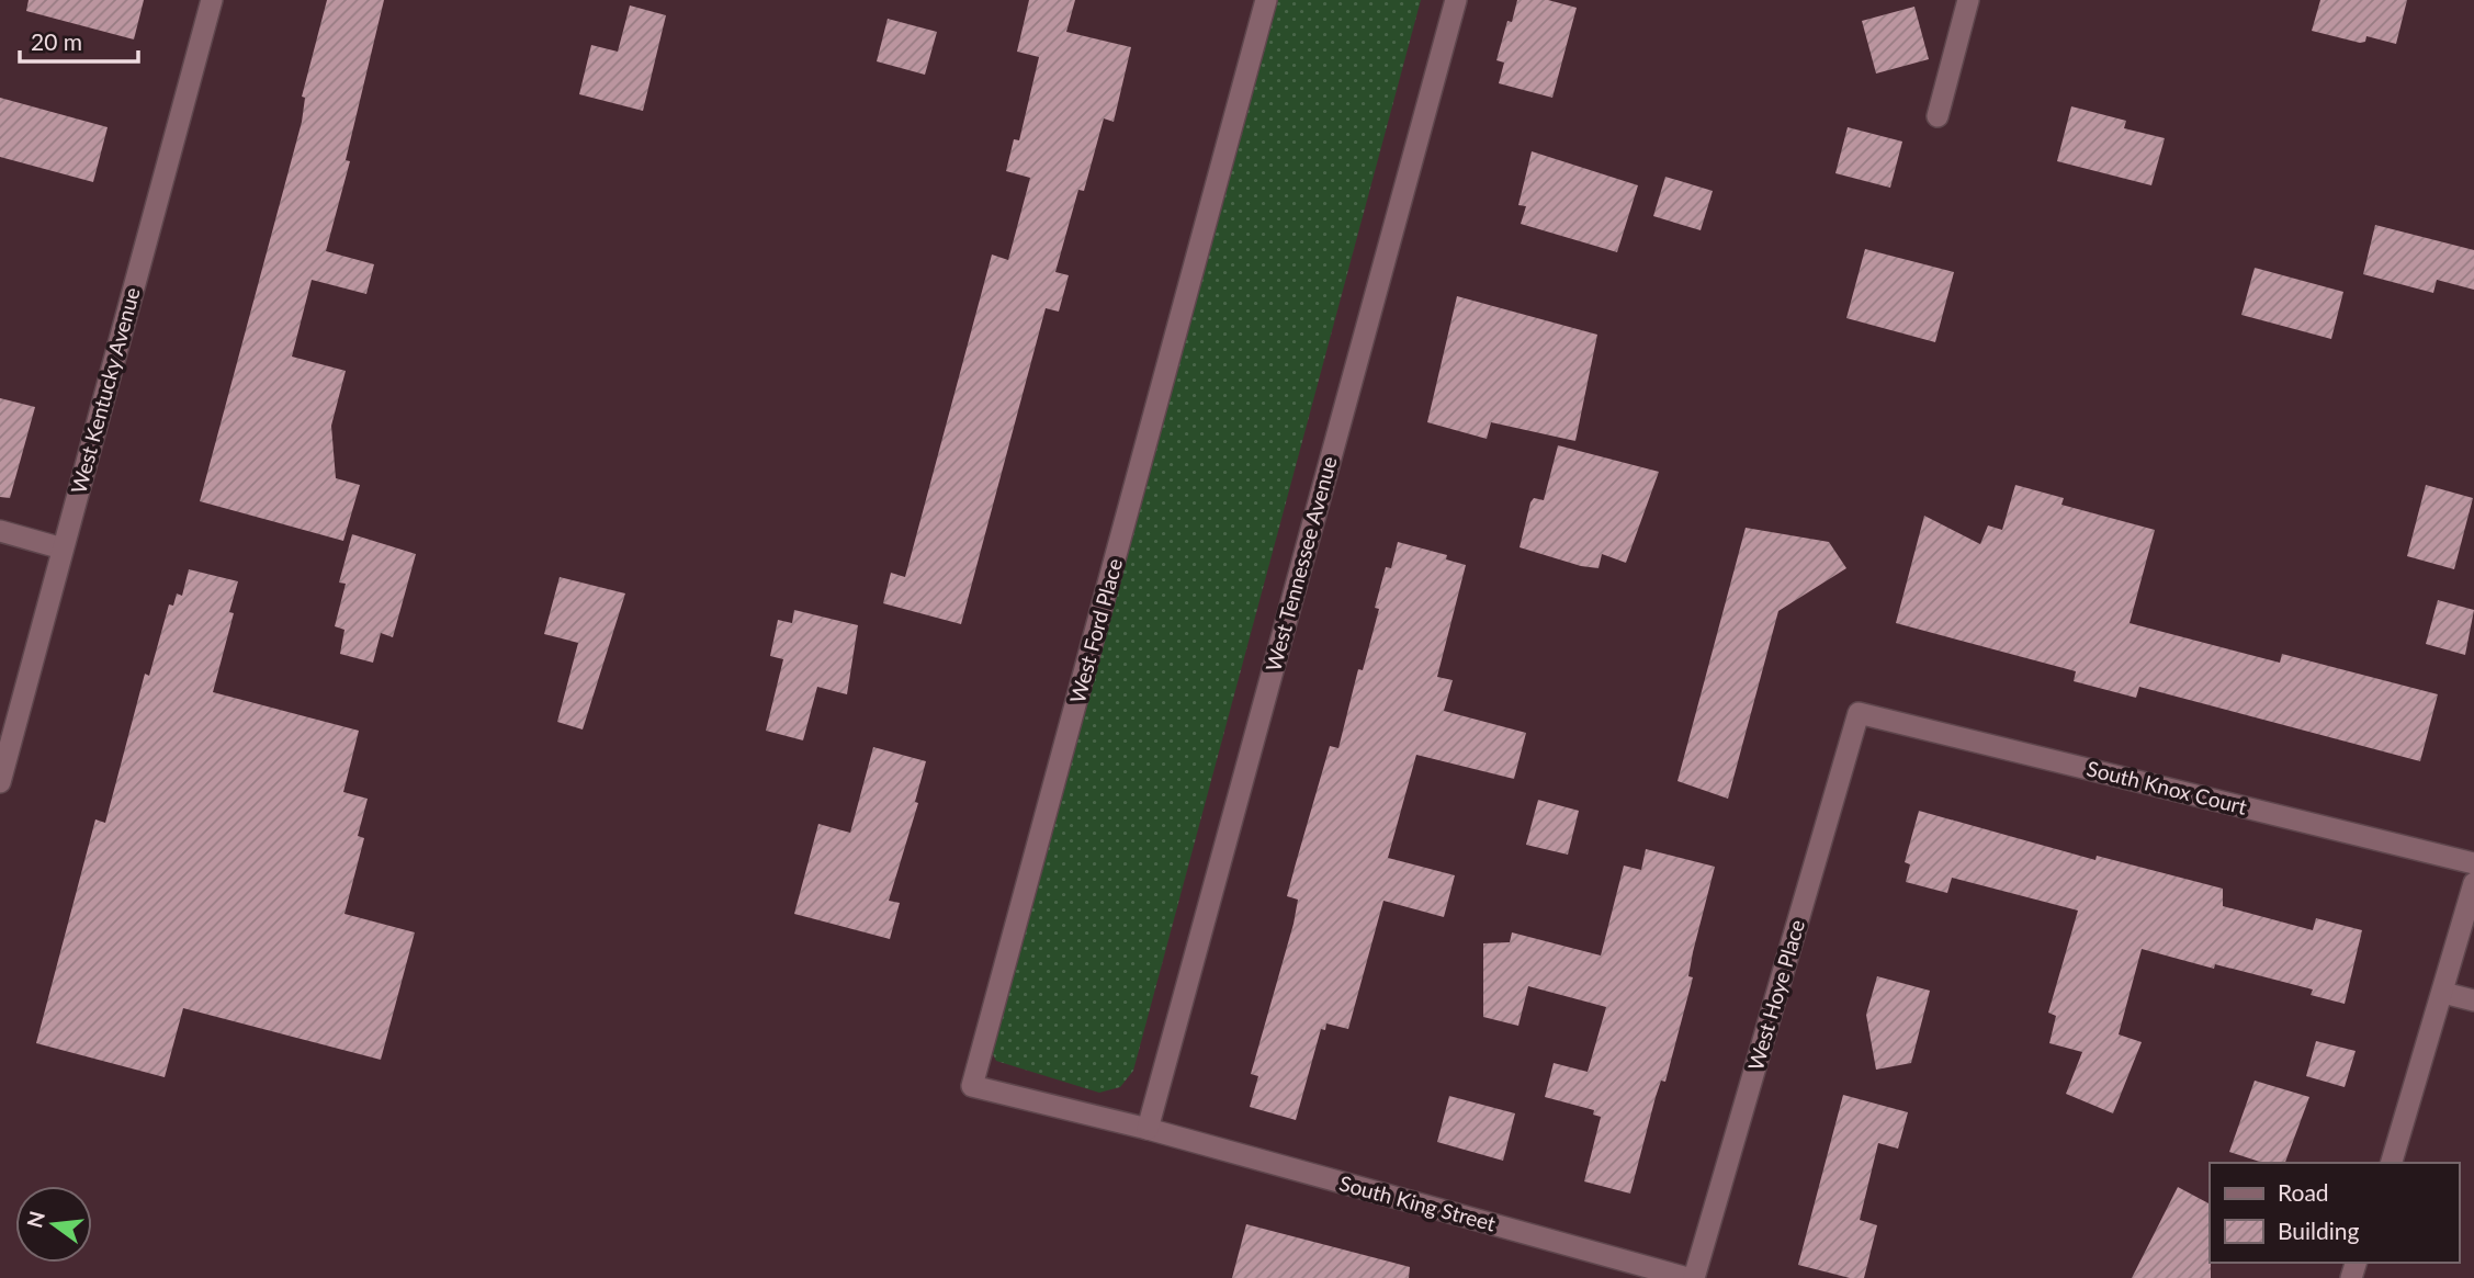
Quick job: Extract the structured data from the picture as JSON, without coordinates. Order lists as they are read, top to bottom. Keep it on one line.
{"streets":{"street":["West Kentucky Avenue","West Tennessee Avenue","West Ford Place","South Knox Court","West Hoye Place","South King Street"]},"crossings":[["West Tennessee Avenue","West Ford Place"],["West Tennessee Avenue","South King Street"],["West Ford Place","South King Street"],["South Knox Court","West Hoye Place"]],"legend":["Road","Building"],"scale_bar":"20 m","north":"left"}
